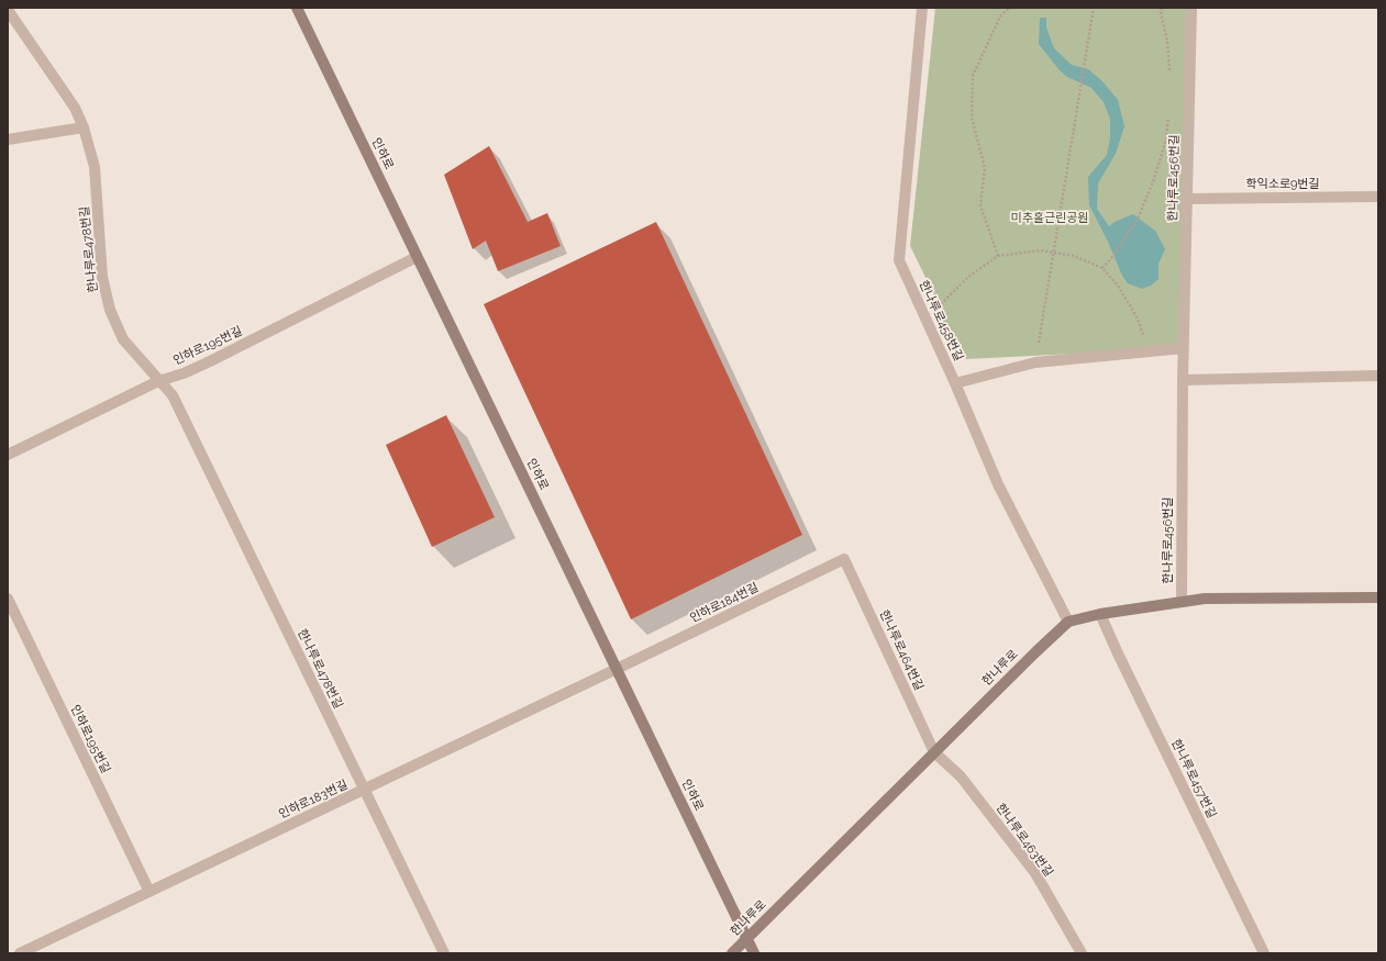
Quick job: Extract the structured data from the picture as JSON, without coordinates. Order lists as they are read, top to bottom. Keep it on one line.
{"streets":{"main road":["인하로","한나루로"],"street":["한나루로456번길","학익소로9번길","한나루로478번길","한나루로458번길","인하로195번길","인하로184번길","한나루로464번길","한나루로457번길","인하로183번길","한나루로463번길"]},"crossings":[["인하로","인하로195번길"],["인하로","인하로184번길"],["인하로","한나루로"],["인하로","인하로183번길"],["한나루로456번길","학익소로9번길"],["한나루로456번길","한나루로"],["한나루로478번길","인하로195번길"],["한나루로478번길","인하로183번길"],["한나루로458번길","한나루로"],["인하로195번길","인하로183번길"],["인하로184번길","한나루로464번길"],["인하로184번길","인하로183번길"],["한나루로464번길","한나루로"],["한나루로464번길","한나루로463번길"],["한나루로","한나루로457번길"],["한나루로","한나루로463번길"]],"parks":["미추홀근린공원"]}
